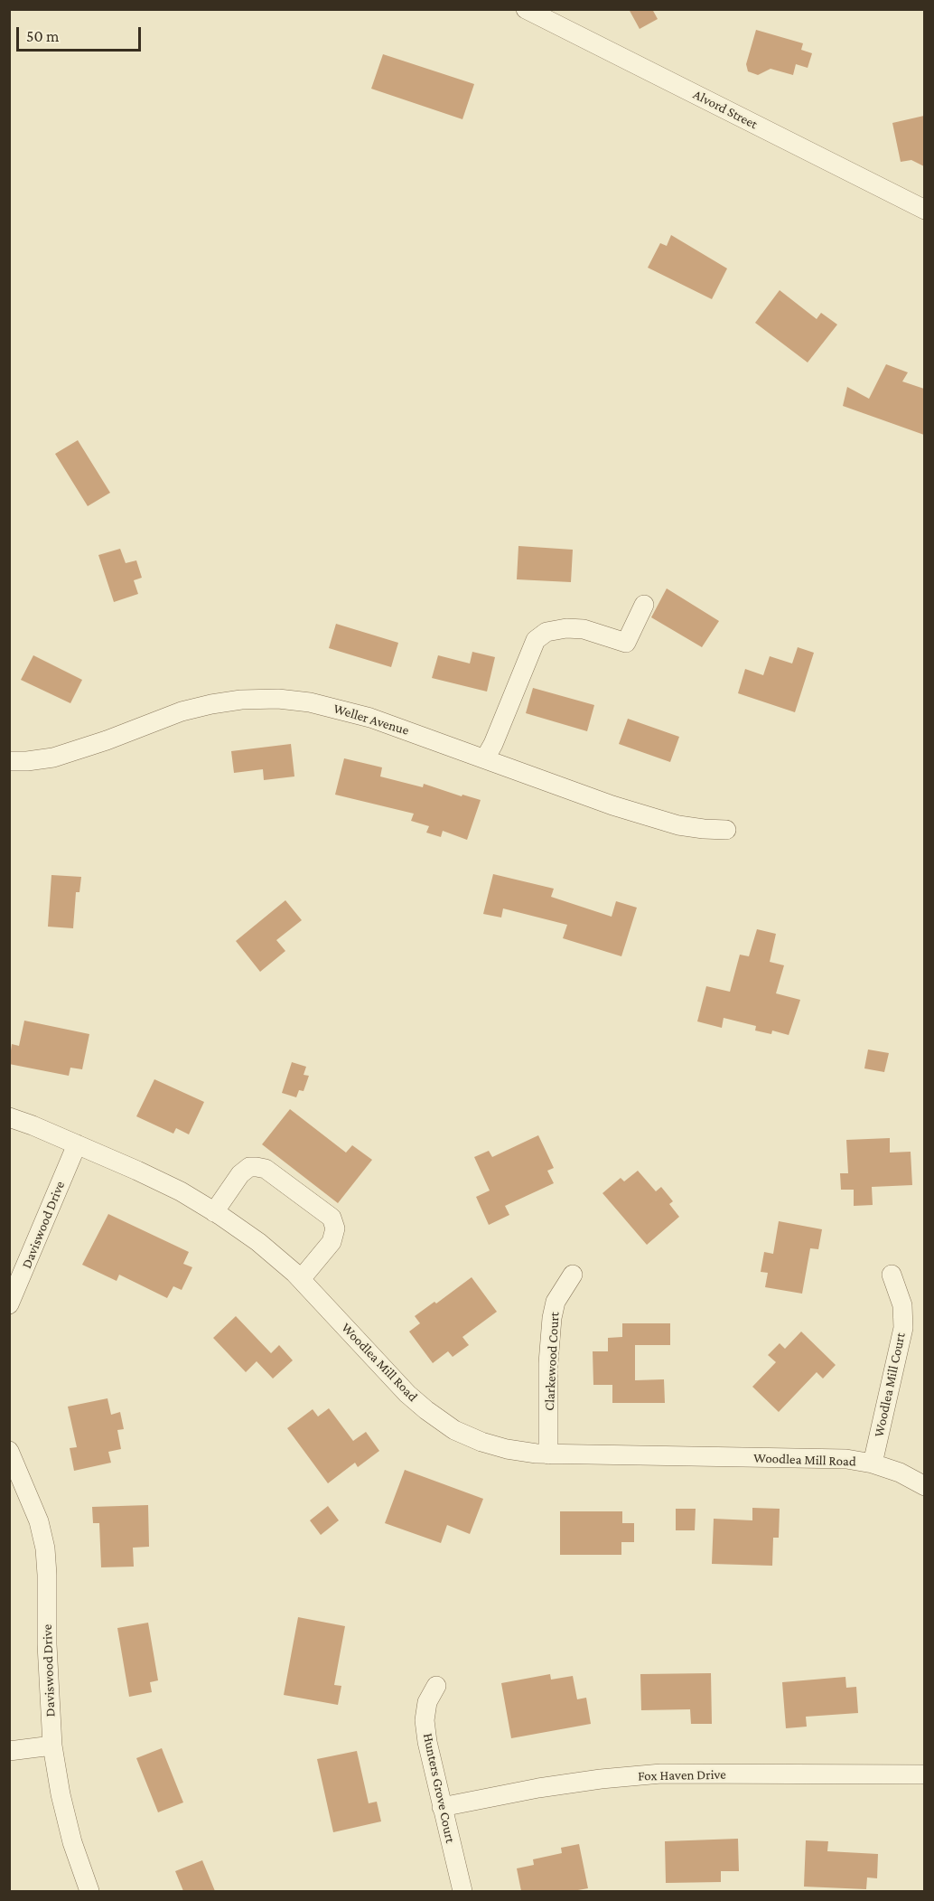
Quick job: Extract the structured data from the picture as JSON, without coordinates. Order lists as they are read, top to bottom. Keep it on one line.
{"streets":{"street":["Alvord Street","Weller Avenue","Daviswood Drive","Clarkewood Court","Woodlea Mill Road","Woodlea Mill Court","Fox Haven Drive","Hunters Grove Court"]},"crossings":[["Daviswood Drive","Woodlea Mill Road"],["Clarkewood Court","Woodlea Mill Road"],["Woodlea Mill Road","Woodlea Mill Court"],["Fox Haven Drive","Hunters Grove Court"]],"scale_bar":"50 m"}
